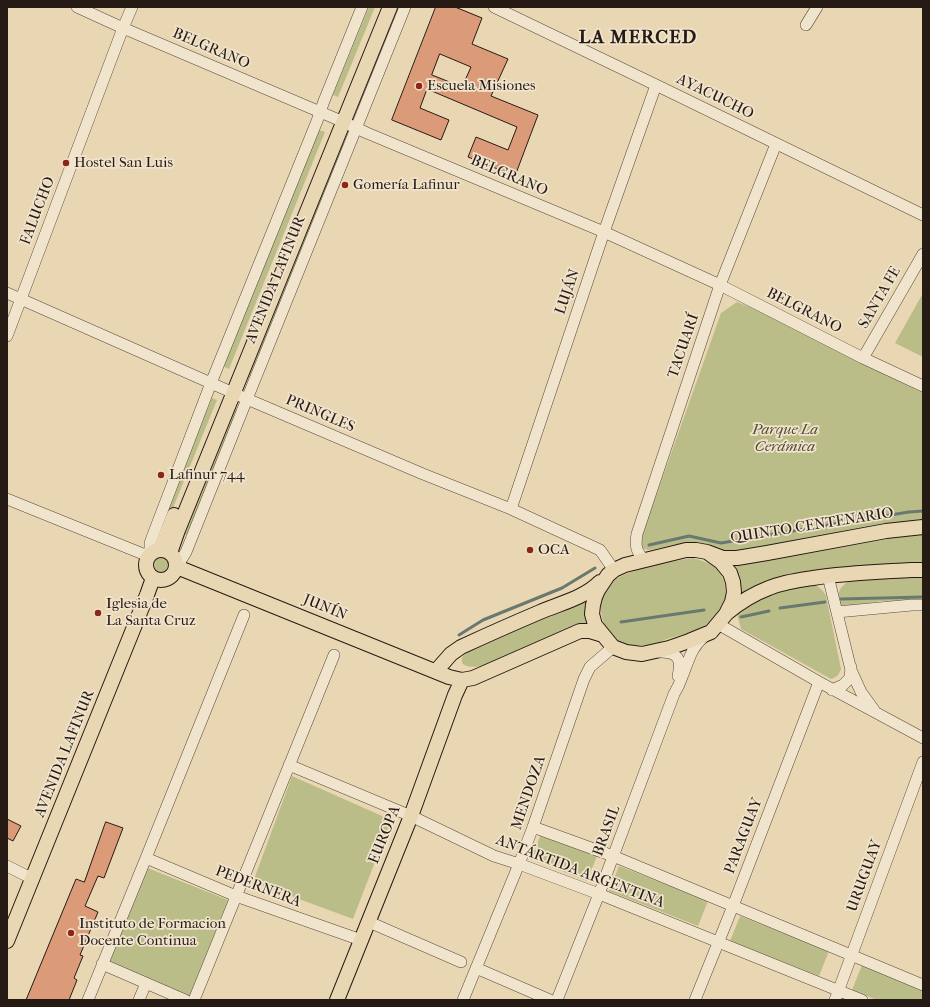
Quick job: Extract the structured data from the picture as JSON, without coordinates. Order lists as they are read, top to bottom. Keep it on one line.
{"streets":{"main road":["AVENIDA LAFINUR","QUINTO CENTENARIO","JUNÍN","EUROPA"],"street":["BELGRANO","AYACUCHO","FALUCHO","LUJÁN","SANTA FE","TACUARÍ","PRINGLES","MENDOZA","BRASIL","PARAGUAY","ANTÁRTIDA ARGENTINA","URUGUAY","PEDERNERA"]},"crossings":[["BELGRANO","FALUCHO"],["BELGRANO","AVENIDA LAFINUR"],["BELGRANO","LUJÁN"],["BELGRANO","SANTA FE"],["BELGRANO","TACUARÍ"],["AYACUCHO","LUJÁN"],["AYACUCHO","TACUARÍ"],["FALUCHO","PRINGLES"],["AVENIDA LAFINUR","PRINGLES"],["AVENIDA LAFINUR","JUNÍN"],["LUJÁN","PRINGLES"],["TACUARÍ","PRINGLES"],["TACUARÍ","QUINTO CENTENARIO"],["TACUARÍ","MENDOZA"],["TACUARÍ","BRASIL"],["PRINGLES","QUINTO CENTENARIO"],["PRINGLES","MENDOZA"],["PRINGLES","BRASIL"],["QUINTO CENTENARIO","MENDOZA"],["QUINTO CENTENARIO","BRASIL"],["JUNÍN","EUROPA"],["MENDOZA","BRASIL"],["MENDOZA","ANTÁRTIDA ARGENTINA"],["BRASIL","ANTÁRTIDA ARGENTINA"],["EUROPA","ANTÁRTIDA ARGENTINA"],["EUROPA","PEDERNERA"],["PARAGUAY","ANTÁRTIDA ARGENTINA"],["ANTÁRTIDA ARGENTINA","URUGUAY"]],"districts":["LA MERCED"],"parks":["Parque La Cerámica"],"places":["Escuela Misiones","Hostel San Luis","Gomería Lafinur","Lafinur 744","OCA","Iglesia de La Santa Cruz","Instituto de Formacion Docente Continua"]}
